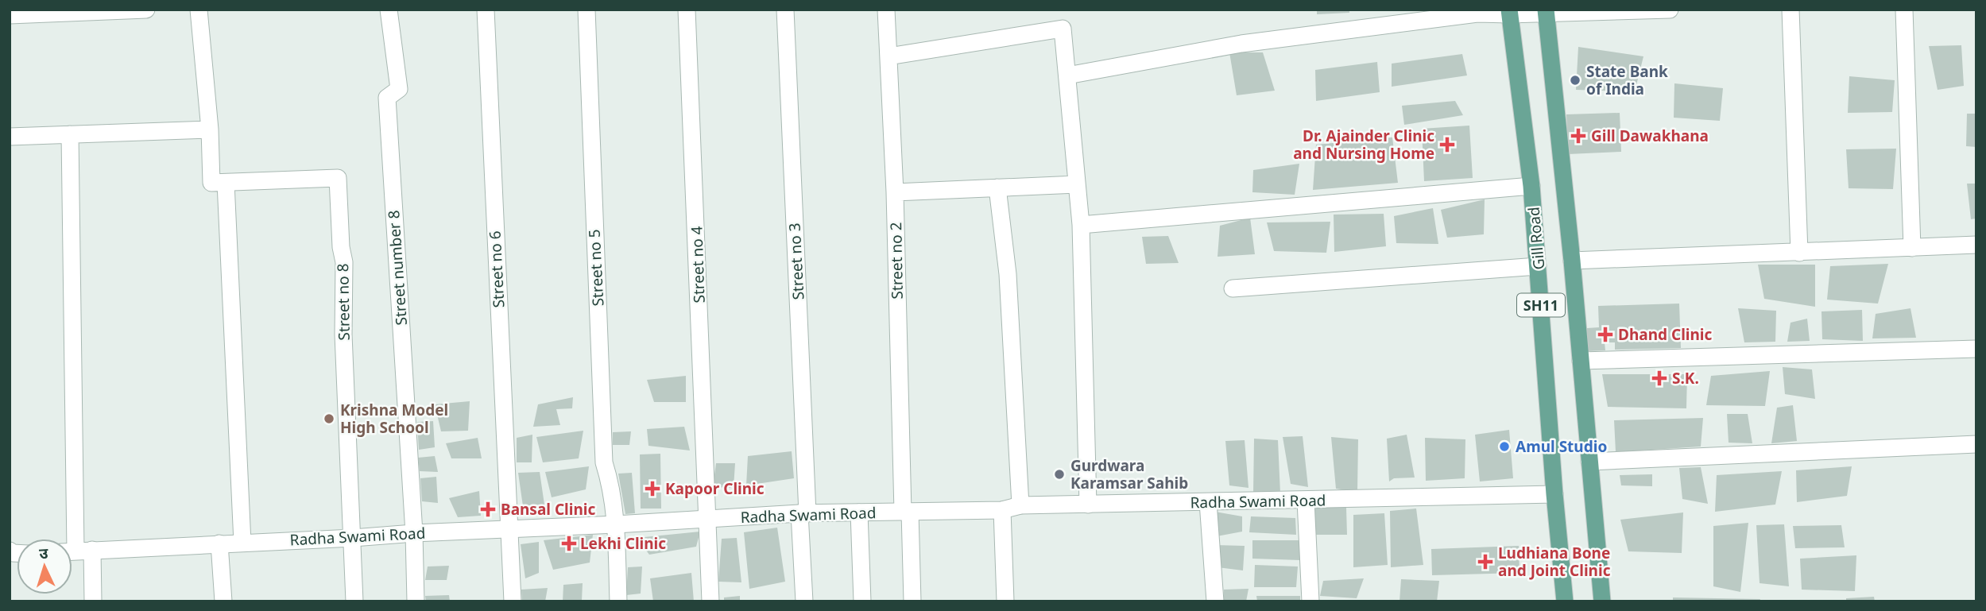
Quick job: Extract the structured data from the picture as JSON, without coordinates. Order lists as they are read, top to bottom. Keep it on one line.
{"streets":{"main road":["Gill Road","SH11"],"street":["Street no 2","Street no 3","Street no 4","Street number 8","Street no 5","Street no 6","Street no 8","Radha Swami Road"]},"crossings":[["Gill Road","Radha Swami Road"],["Street no 2","Radha Swami Road"],["Street no 3","Radha Swami Road"],["Street no 4","Radha Swami Road"],["Street number 8","Radha Swami Road"],["Street no 5","Radha Swami Road"],["Street no 6","Radha Swami Road"],["Street no 8","Radha Swami Road"]],"places":{"other":["State Bank of India","Krishna Model High School","Amul Studio","Gurdwara Karamsar Sahib"],"health":["Gill Dawakhana","Dr. Ajainder Clinic and Nursing Home","Dhand Clinic","S.K.","Kapoor Clinic","Bansal Clinic","Lekhi Clinic","Ludhiana Bone and Joint Clinic"]},"north":"top"}
